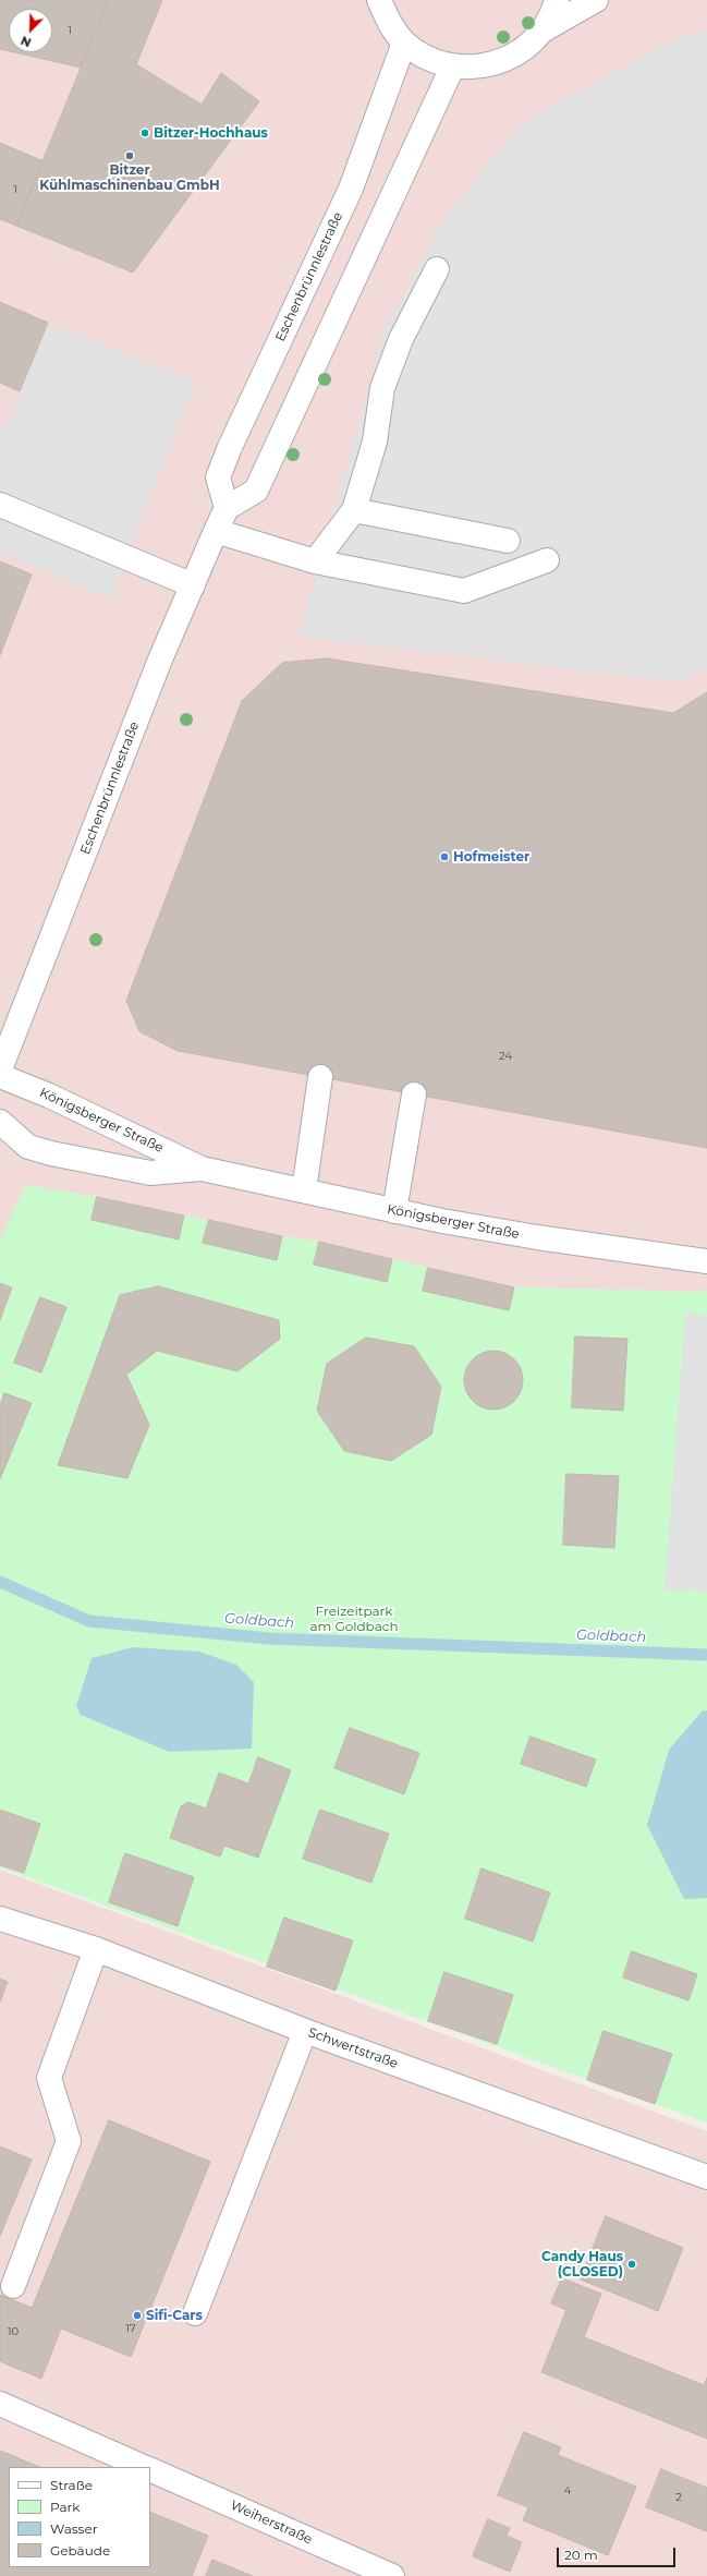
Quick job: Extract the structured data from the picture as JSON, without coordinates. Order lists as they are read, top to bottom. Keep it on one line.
{"streets":{"street":["Eschenbrünnlestraße","Königsberger Straße","Schwertstraße","Weiherstraße"]},"water":["Goldbach"],"parks":["Freizeitpark am Goldbach"],"places":["Bitzer-Hochhaus","Bitzer Kühlmaschinenbau GmbH","Hofmeister","Candy Haus (CLOSED)","Sifi-Cars"],"house_numbers":["1","1","24","17","10","4","2"],"legend":["Straße","Park","Wasser","Gebäude"],"scale_bar":"20 m","north":"bottom left"}
